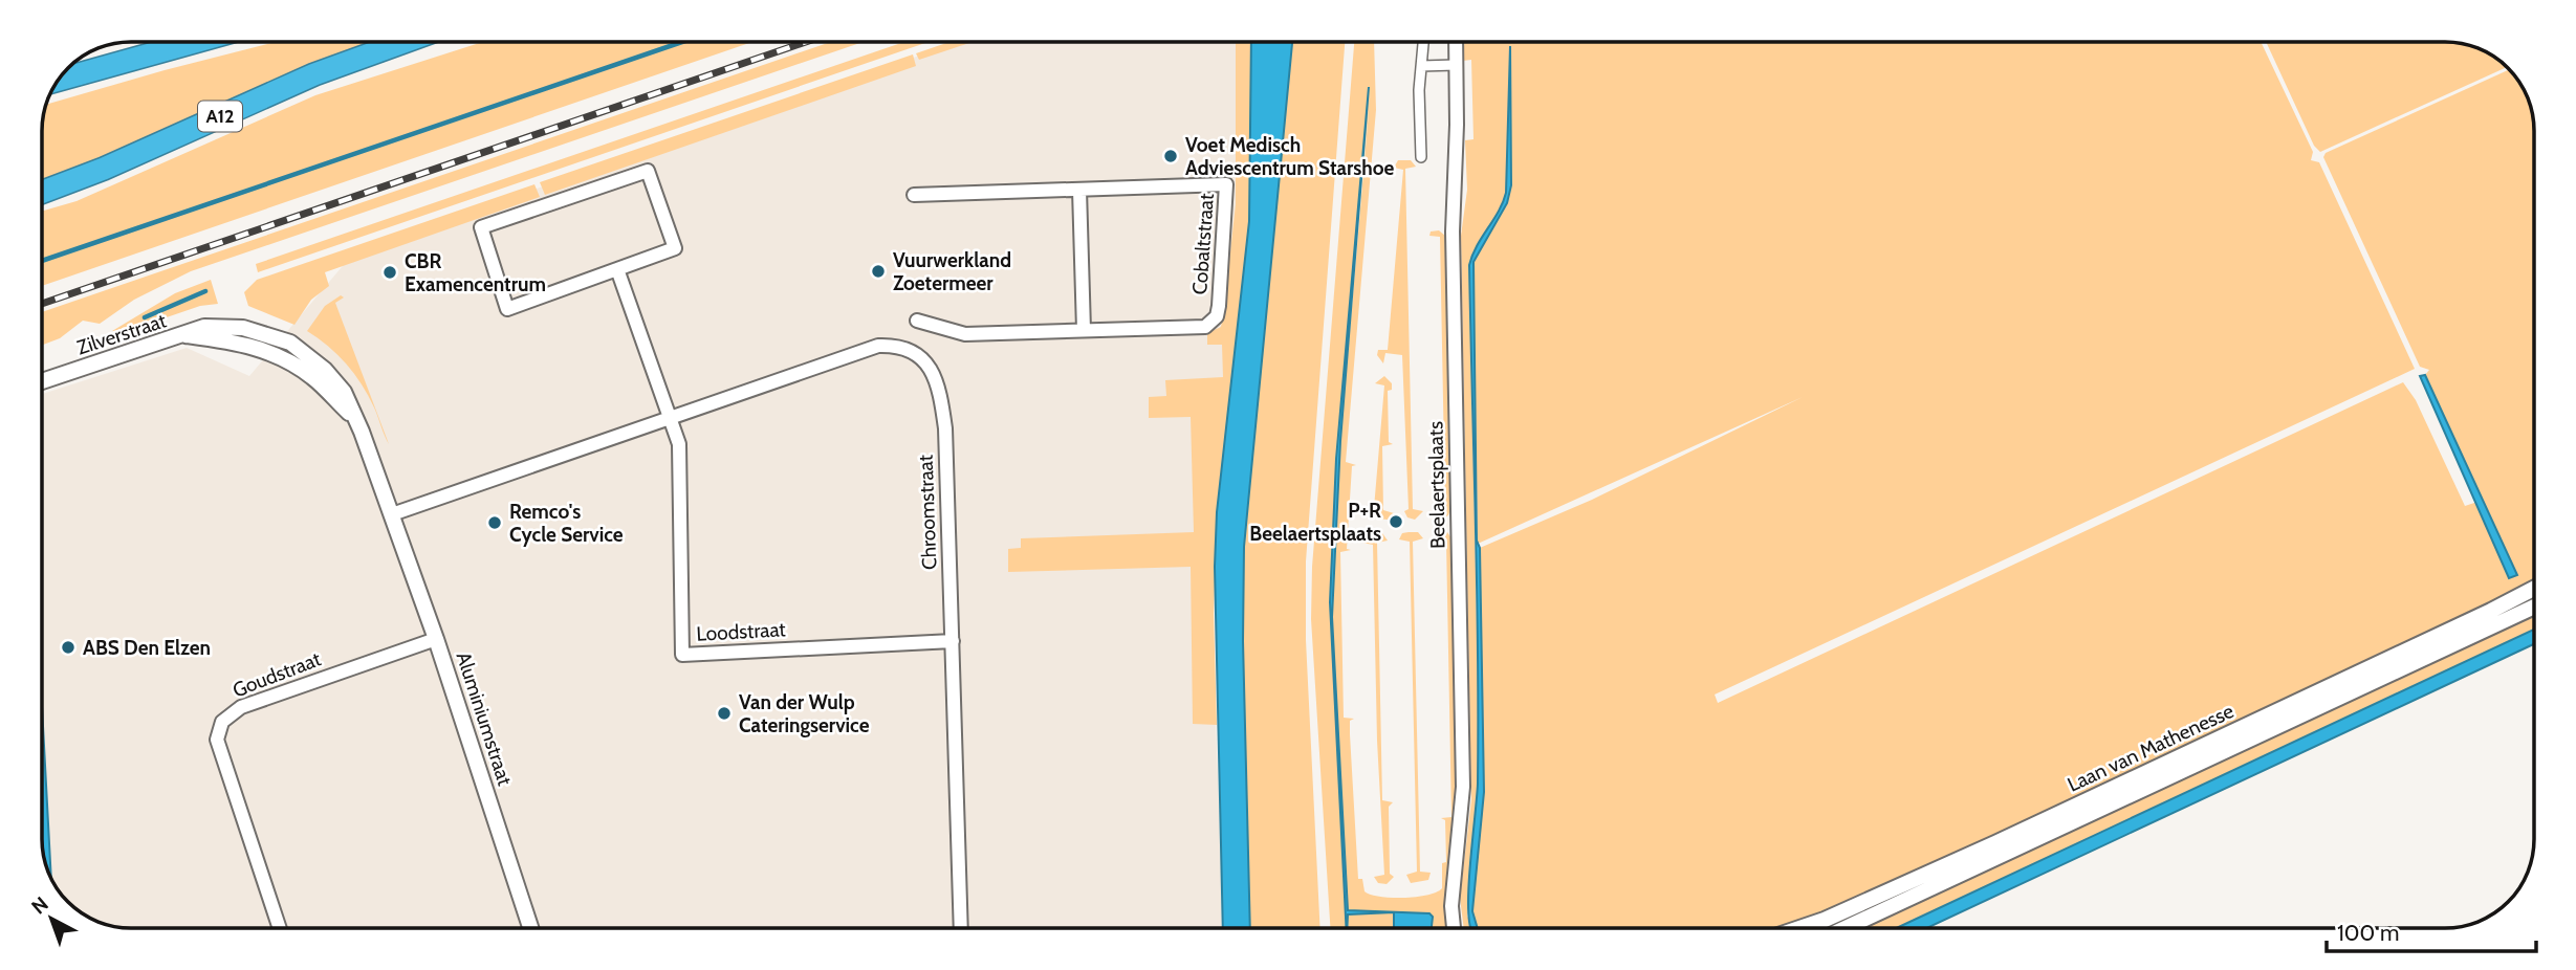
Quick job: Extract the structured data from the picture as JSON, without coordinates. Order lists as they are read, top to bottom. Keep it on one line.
{"streets":{"highway":["A12"],"street":["Cobaltstraat","Zilverstraat","Beelaertsplaats","Chroomstraat","Loodstraat","Goudstraat","Aluminiumstraat","Laan van Mathenesse"]},"crossings":[["Zilverstraat","Chroomstraat"],["Zilverstraat","Aluminiumstraat"],["Chroomstraat","Loodstraat"],["Chroomstraat","Aluminiumstraat"],["Goudstraat","Aluminiumstraat"]],"places":["Voet Medisch Adviescentrum Starshoe","Vuurwerkland Zoetermeer","CBR Examencentrum","P+R Beelaertsplaats","Remco's Cycle Service","ABS Den Elzen","Van der Wulp Cateringservice"],"scale_bar":"100 m","north":"top left"}
